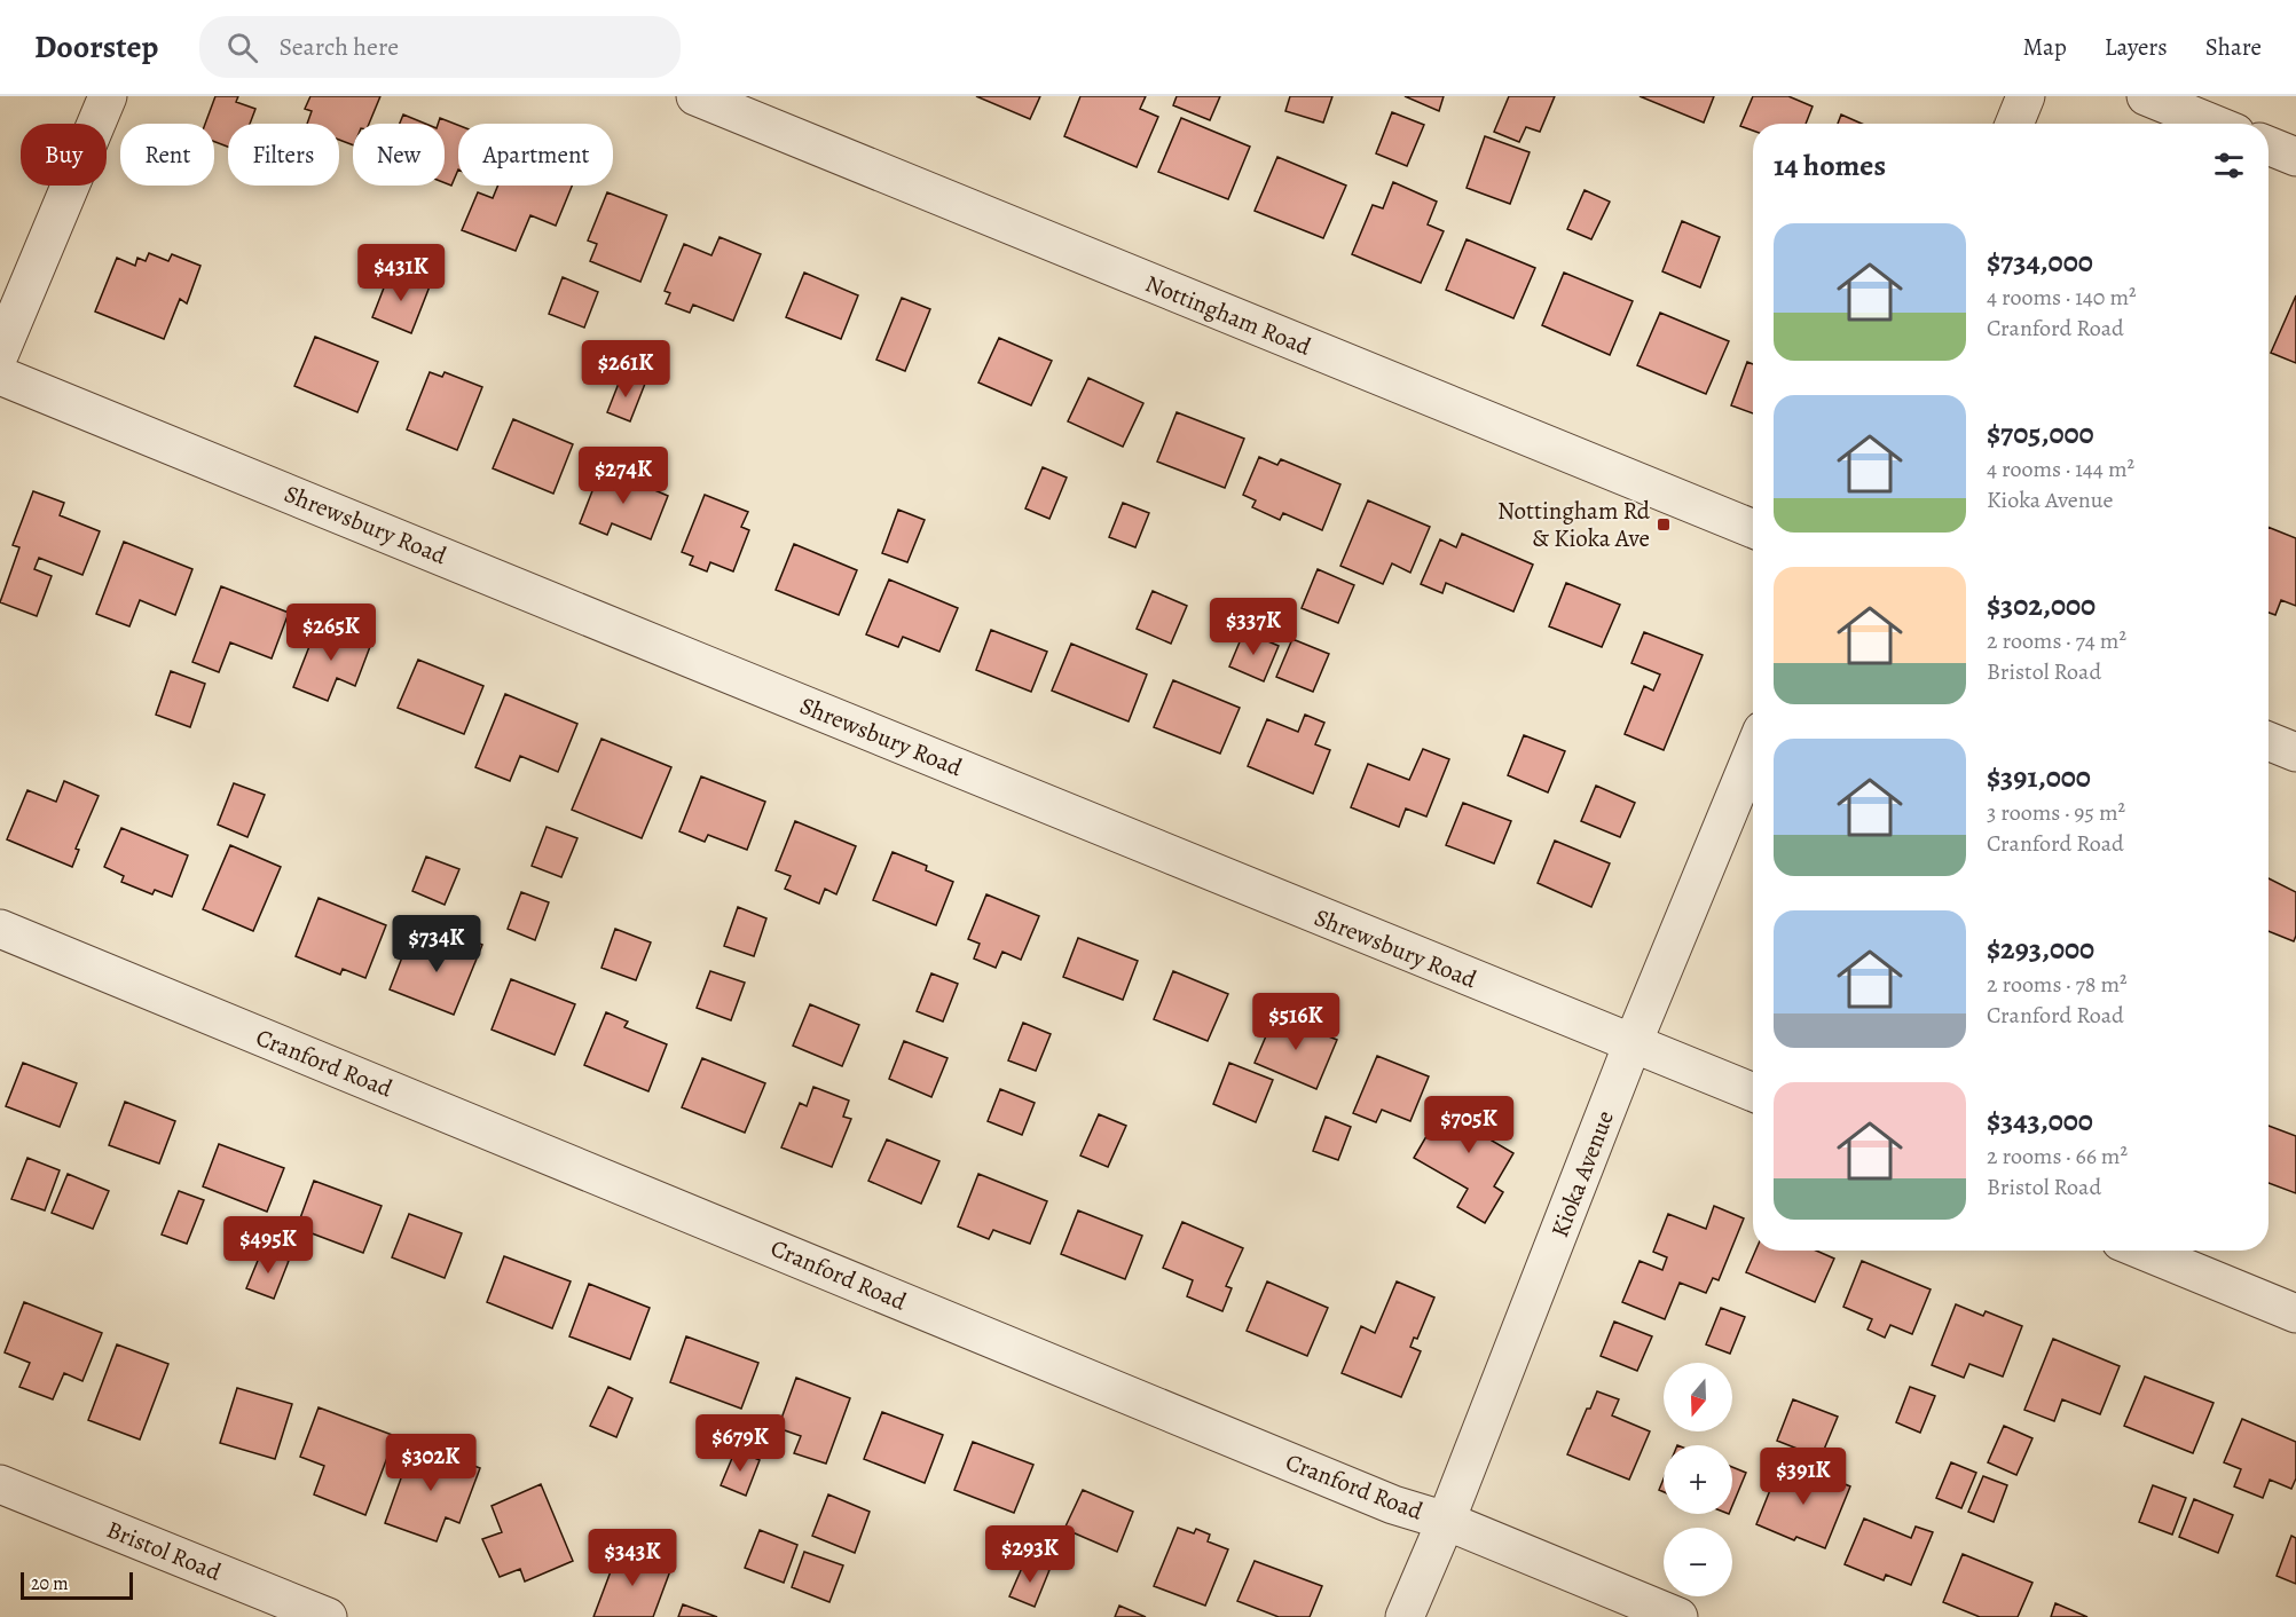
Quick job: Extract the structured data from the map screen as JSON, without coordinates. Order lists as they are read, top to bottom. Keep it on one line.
{"streets":{"street":["Nottingham Road","Shrewsbury Road","Cranford Road","Kioka Avenue","Bristol Road"]},"crossings":[["Shrewsbury Road","Kioka Avenue"],["Cranford Road","Kioka Avenue"]],"places":{"transit":["Nottingham Rd & Kioka Ave"]},"scale_bar":"20 m","north":"bottom","page":{"header":"Doorstep","search":"Search here","nav":["Map","Layers","Share"],"chip":["Buy","Rent","Filters","New","Apartment"],"heading":"14 homes","list":[{"name":"$734,000","note":"4 rooms · 140 m² · Cranford Road"},{"name":"$705,000","note":"4 rooms · 144 m² · Kioka Avenue"},{"name":"$302,000","note":"2 rooms · 74 m² · Bristol Road"},{"name":"$391,000","note":"3 rooms · 95 m² · Cranford Road"},{"name":"$293,000","note":"2 rooms · 78 m² · Cranford Road"},{"name":"$343,000","note":"2 rooms · 66 m² · Bristol Road"}],"price":["$431K","$261K","$274K","$337K","$265K","$734K","$516K","$705K","$495K","$679K","$302K","$391K","$293K","$343K"],"map_buttons":["+","−"],"scale":"20 m"}}
